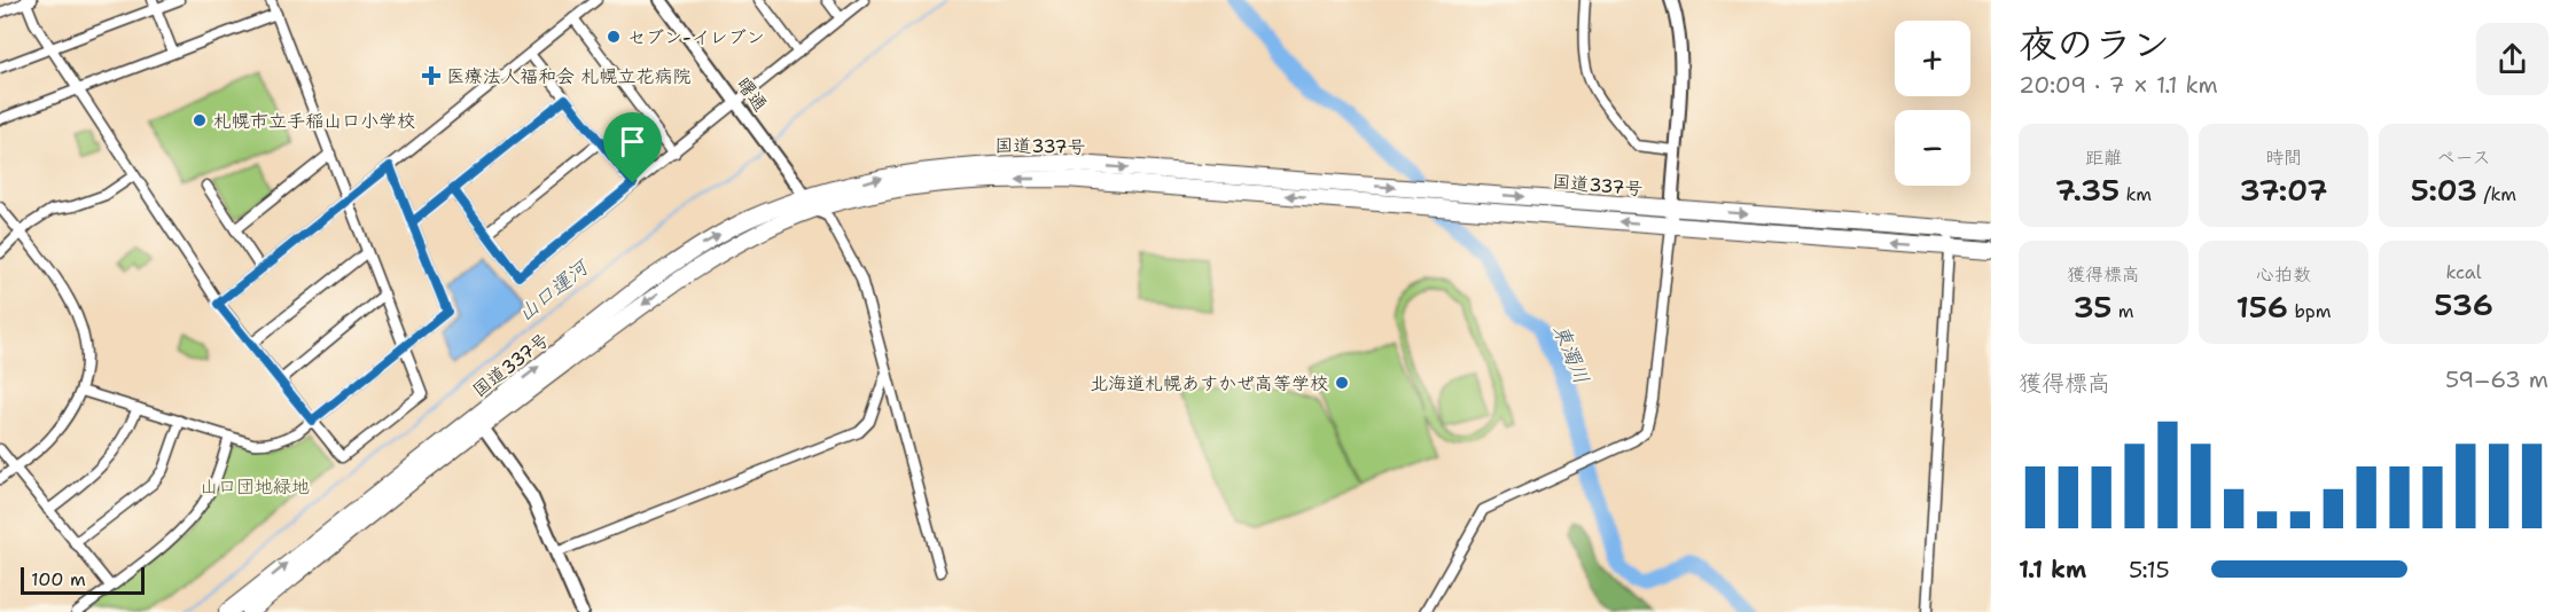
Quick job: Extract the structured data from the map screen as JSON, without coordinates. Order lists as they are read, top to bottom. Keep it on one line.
{"streets":{"highway":["国道337号"],"street":["曙通"]},"crossings":[["曙通","国道337号"]],"water":["山口運河","東濁川"],"parks":["山口団地緑地"],"places":{"other":["セブン-イレブン","札幌市立手稲山口小学校","北海道札幌あすかぜ高等学校"],"health":["医療法人福和会 札幌立花病院"]},"scale_bar":"100 m","page":{"heading":["夜のラン","20:09 · 7 × 1.1 km"],"map_buttons":["+","−"],"stats":[["距離","7.35 km"],["時間","37:07"],["ペース","5:03 /km"],["獲得標高","35 m"],["心拍数","156 bpm"],["kcal","536"]],"chart":["獲得標高","59–63 m"],"list":[{"name":"1.1 km","note":"5:15"}],"scale":"100 m"}}
